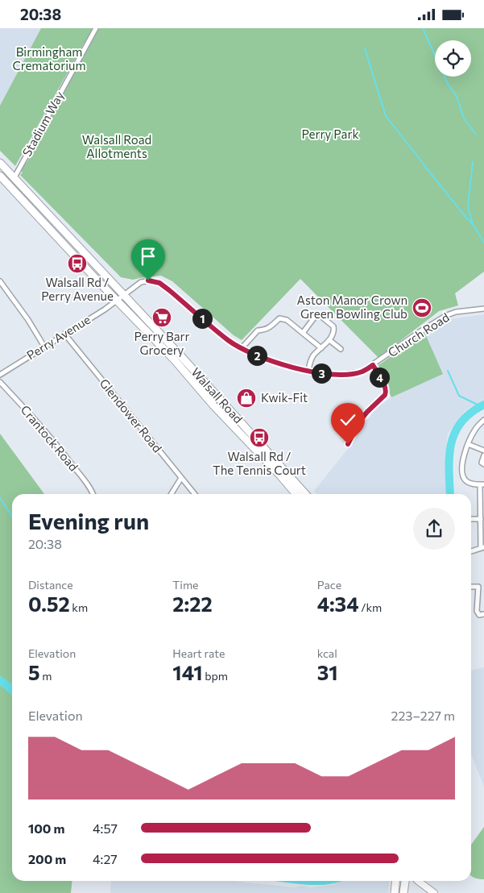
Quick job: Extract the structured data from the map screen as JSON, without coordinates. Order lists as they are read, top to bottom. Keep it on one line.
{"streets":{"highway":["Walsall Road"],"street":["Stadium Way","Church Road","Perry Avenue","Glendower Road","Crantock Road"]},"crossings":[["Stadium Way","Walsall Road"],["Church Road","Walsall Road"],["Perry Avenue","Walsall Road"],["Perry Avenue","Glendower Road"]],"parks":["Birmingham Crematorium","Perry Park","Walsall Road Allotments"],"places":{"bus stop":["Walsall Rd / Perry Avenue","Walsall Rd / The Tennis Court"],"sports":["Aston Manor Crown Green Bowling Club"],"supermarket":["Perry Barr Grocery"],"shop":["Kwik-Fit"]},"page":{"status":"20:38","pins":["1","2","3","4"],"heading":["Evening run","20:38"],"stats":[["Distance","0.52 km"],["Time","2:22"],["Pace","4:34 /km"],["Elevation","5 m"],["Heart rate","141 bpm"],["kcal","31"]],"chart":["Elevation","223–227 m"],"list":[{"name":"100 m","note":"4:57"},{"name":"200 m","note":"4:27"}]}}
